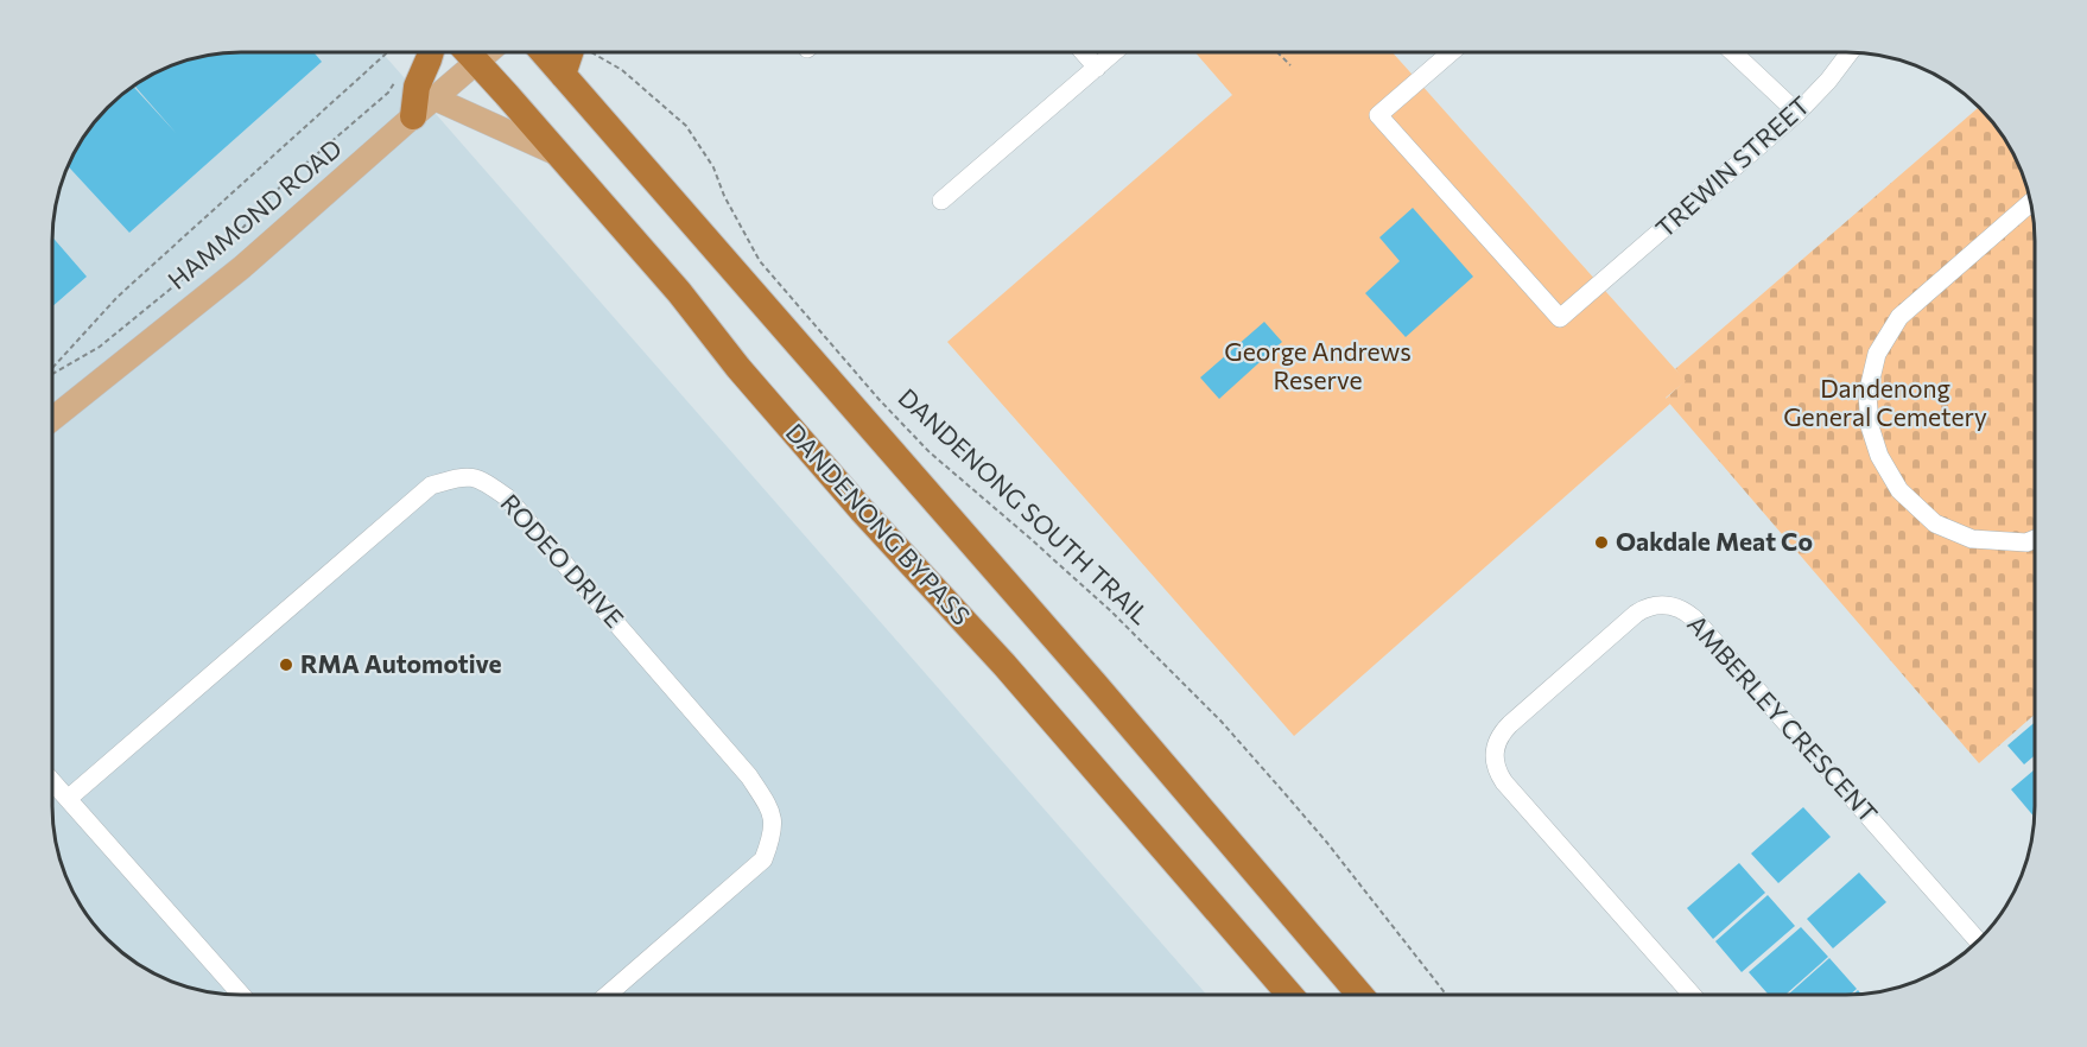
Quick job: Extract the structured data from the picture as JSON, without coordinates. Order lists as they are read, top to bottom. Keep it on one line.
{"streets":{"highway":["DANDENONG BYPASS"],"main road":["HAMMOND ROAD"],"street":["TREWIN STREET","RODEO DRIVE","AMBERLEY CRESCENT"],"path":["DANDENONG SOUTH TRAIL"]},"crossings":[["HAMMOND ROAD","DANDENONG BYPASS"]],"parks":["George Andrews Reserve","Dandenong General Cemetery"],"places":["Oakdale Meat Co","RMA Automotive"]}
